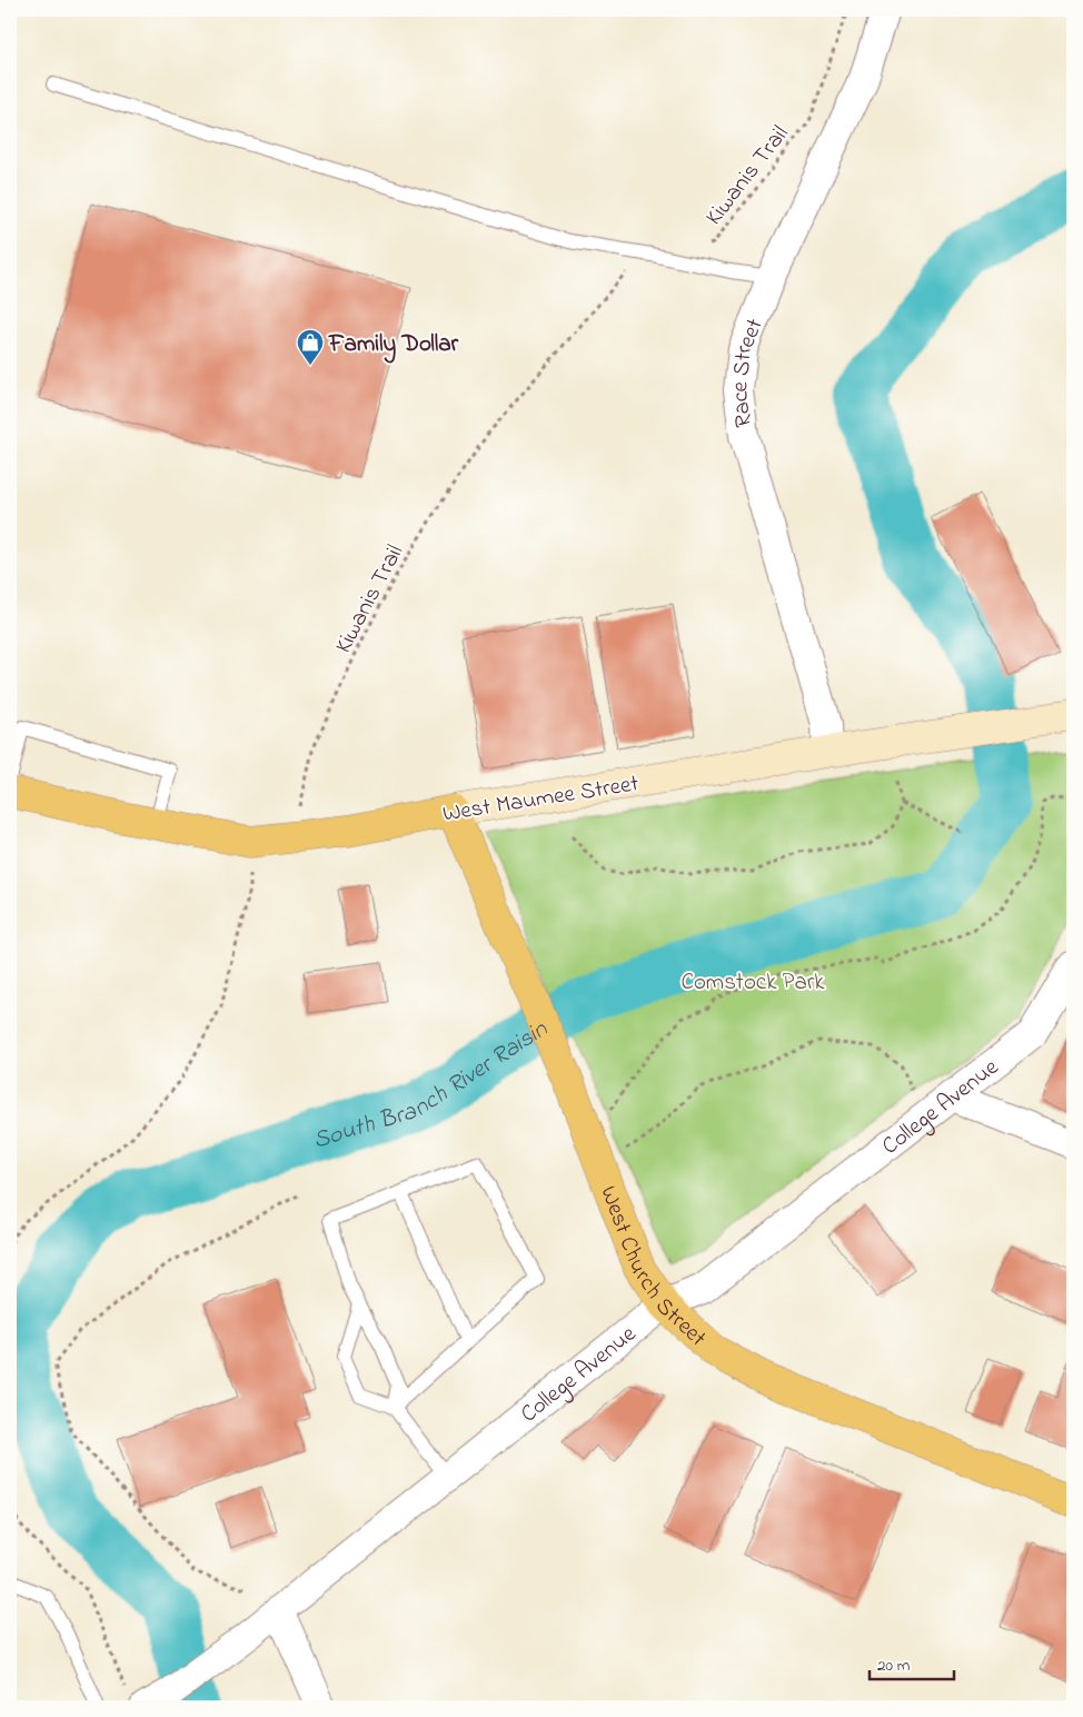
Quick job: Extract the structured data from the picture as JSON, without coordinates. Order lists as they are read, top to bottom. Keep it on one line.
{"streets":{"main road":["West Maumee Street","West Church Street"],"street":["Race Street","College Avenue"],"path":["Kiwanis Trail"]},"crossings":[["Race Street","West Maumee Street"],["West Maumee Street","West Church Street"],["College Avenue","West Church Street"]],"water":["South Branch River Raisin"],"parks":["Comstock Park"],"places":{"shop":["Family Dollar"]},"scale_bar":"20 m"}
